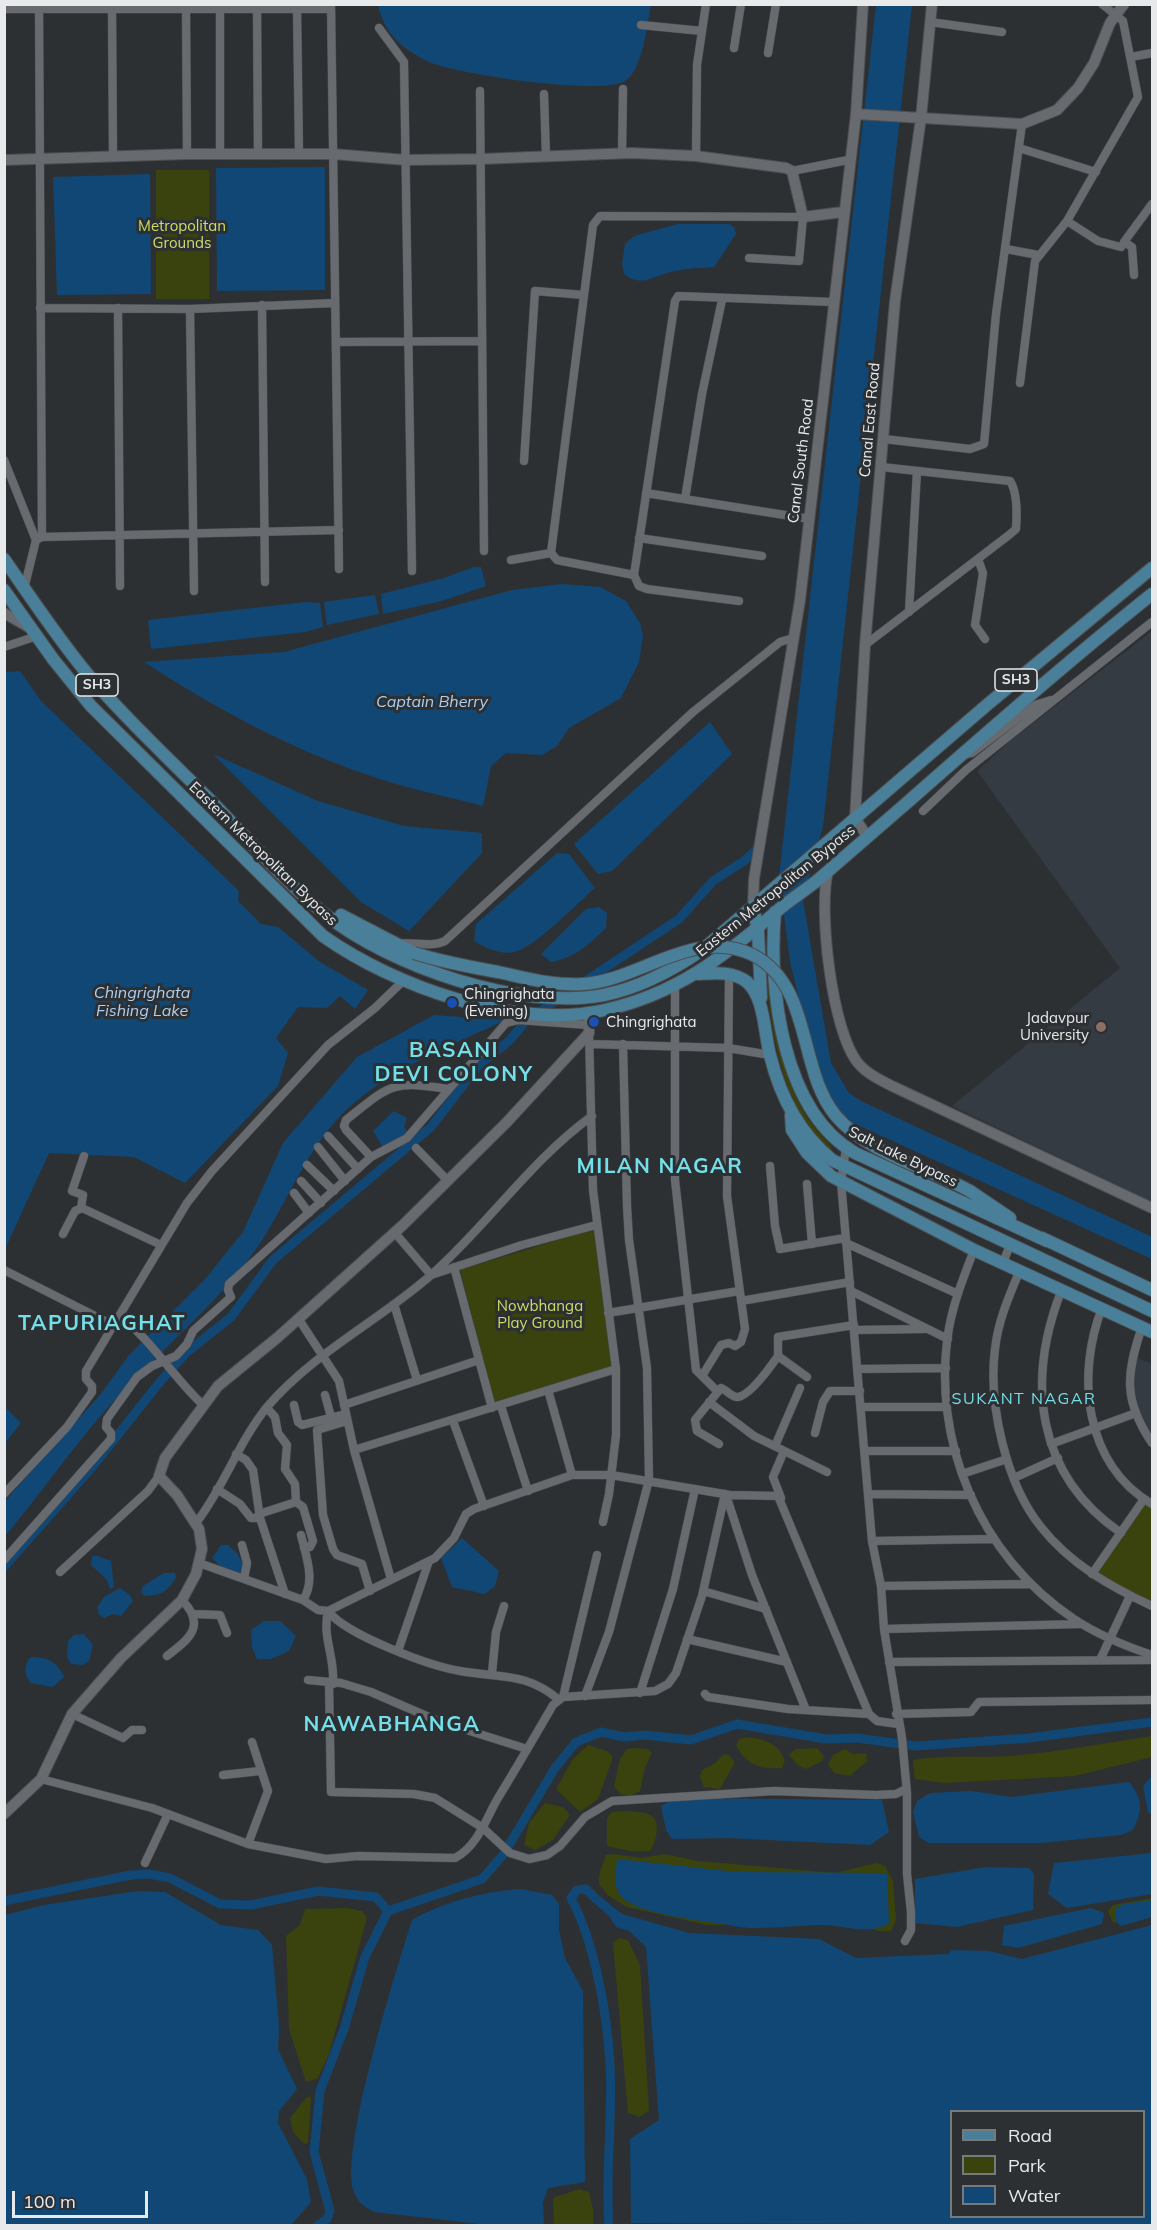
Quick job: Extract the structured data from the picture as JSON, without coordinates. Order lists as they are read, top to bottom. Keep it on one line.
{"streets":{"main road":["SH3","Eastern Metropolitan Bypass","Salt Lake Bypass"],"street":["Canal East Road","Canal South Road"]},"crossings":[["Canal East Road","Eastern Metropolitan Bypass"],["Canal South Road","Eastern Metropolitan Bypass"],["Eastern Metropolitan Bypass","Salt Lake Bypass"]],"districts":["BASANI DEVI COLONY","MILAN NAGAR","TAPURIAGHAT","SUKANT NAGAR","NAWABHANGA"],"water":["Captain Bherry","Chingrighata Fishing Lake"],"parks":["Metropolitan Grounds","Nowbhanga Play Ground"],"places":["Chingrighata (Evening)","Chingrighata","Jadavpur University"],"legend":["Road","Park","Water"],"scale_bar":"100 m"}
